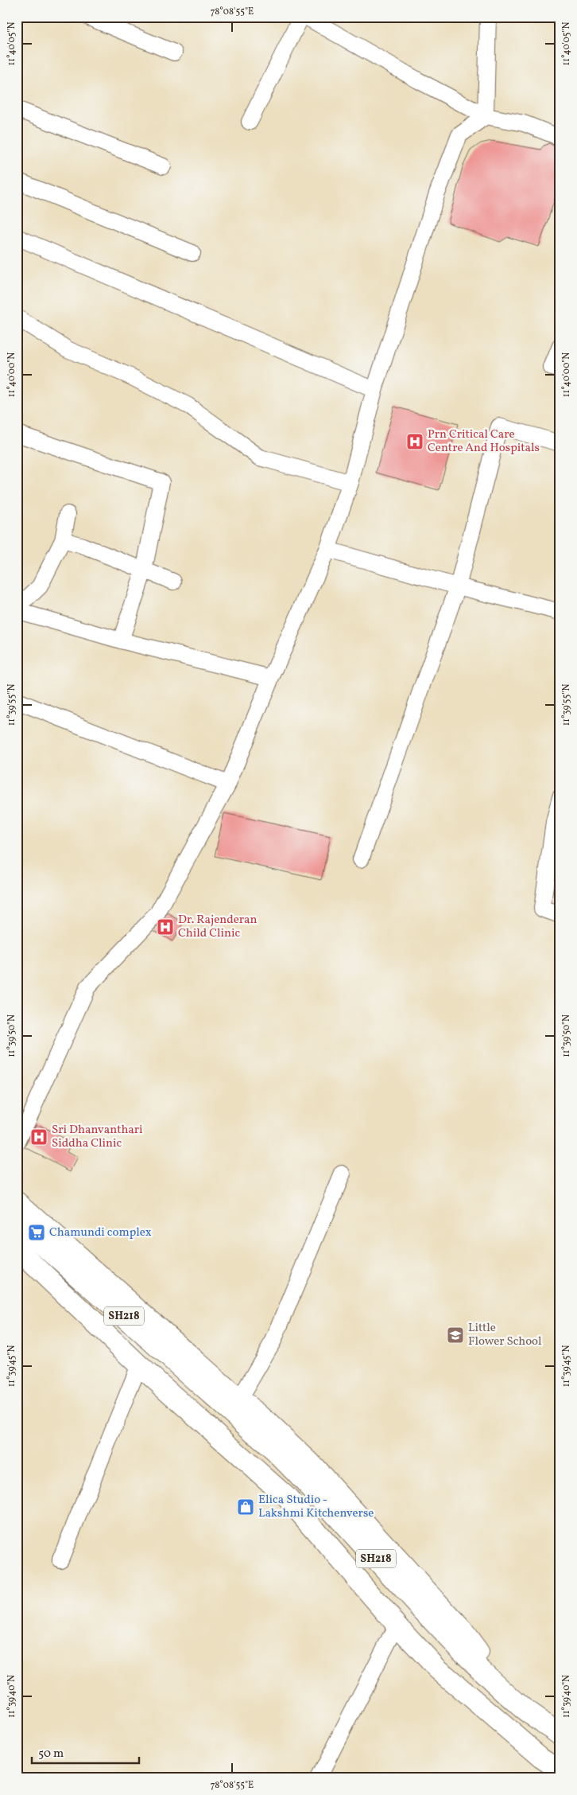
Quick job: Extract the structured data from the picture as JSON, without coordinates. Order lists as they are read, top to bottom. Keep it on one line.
{"streets":{"main road":["SH218"]},"places":{"hospital":["Prn Critical Care Centre And Hospitals","Dr. Rajenderan Child Clinic","Sri Dhanvanthari Siddha Clinic"],"supermarket":["Chamundi complex"],"school or university":["Little Flower School"],"shop":["Elica Studio - Lakshmi Kitchenverse"]},"scale_bar":"50 m","coordinates":["78°08'55\"E","11°40'05\"N","11°40'00\"N","11°39'55\"N","11°39'50\"N","11°39'45\"N","11°39'40\"N"]}
